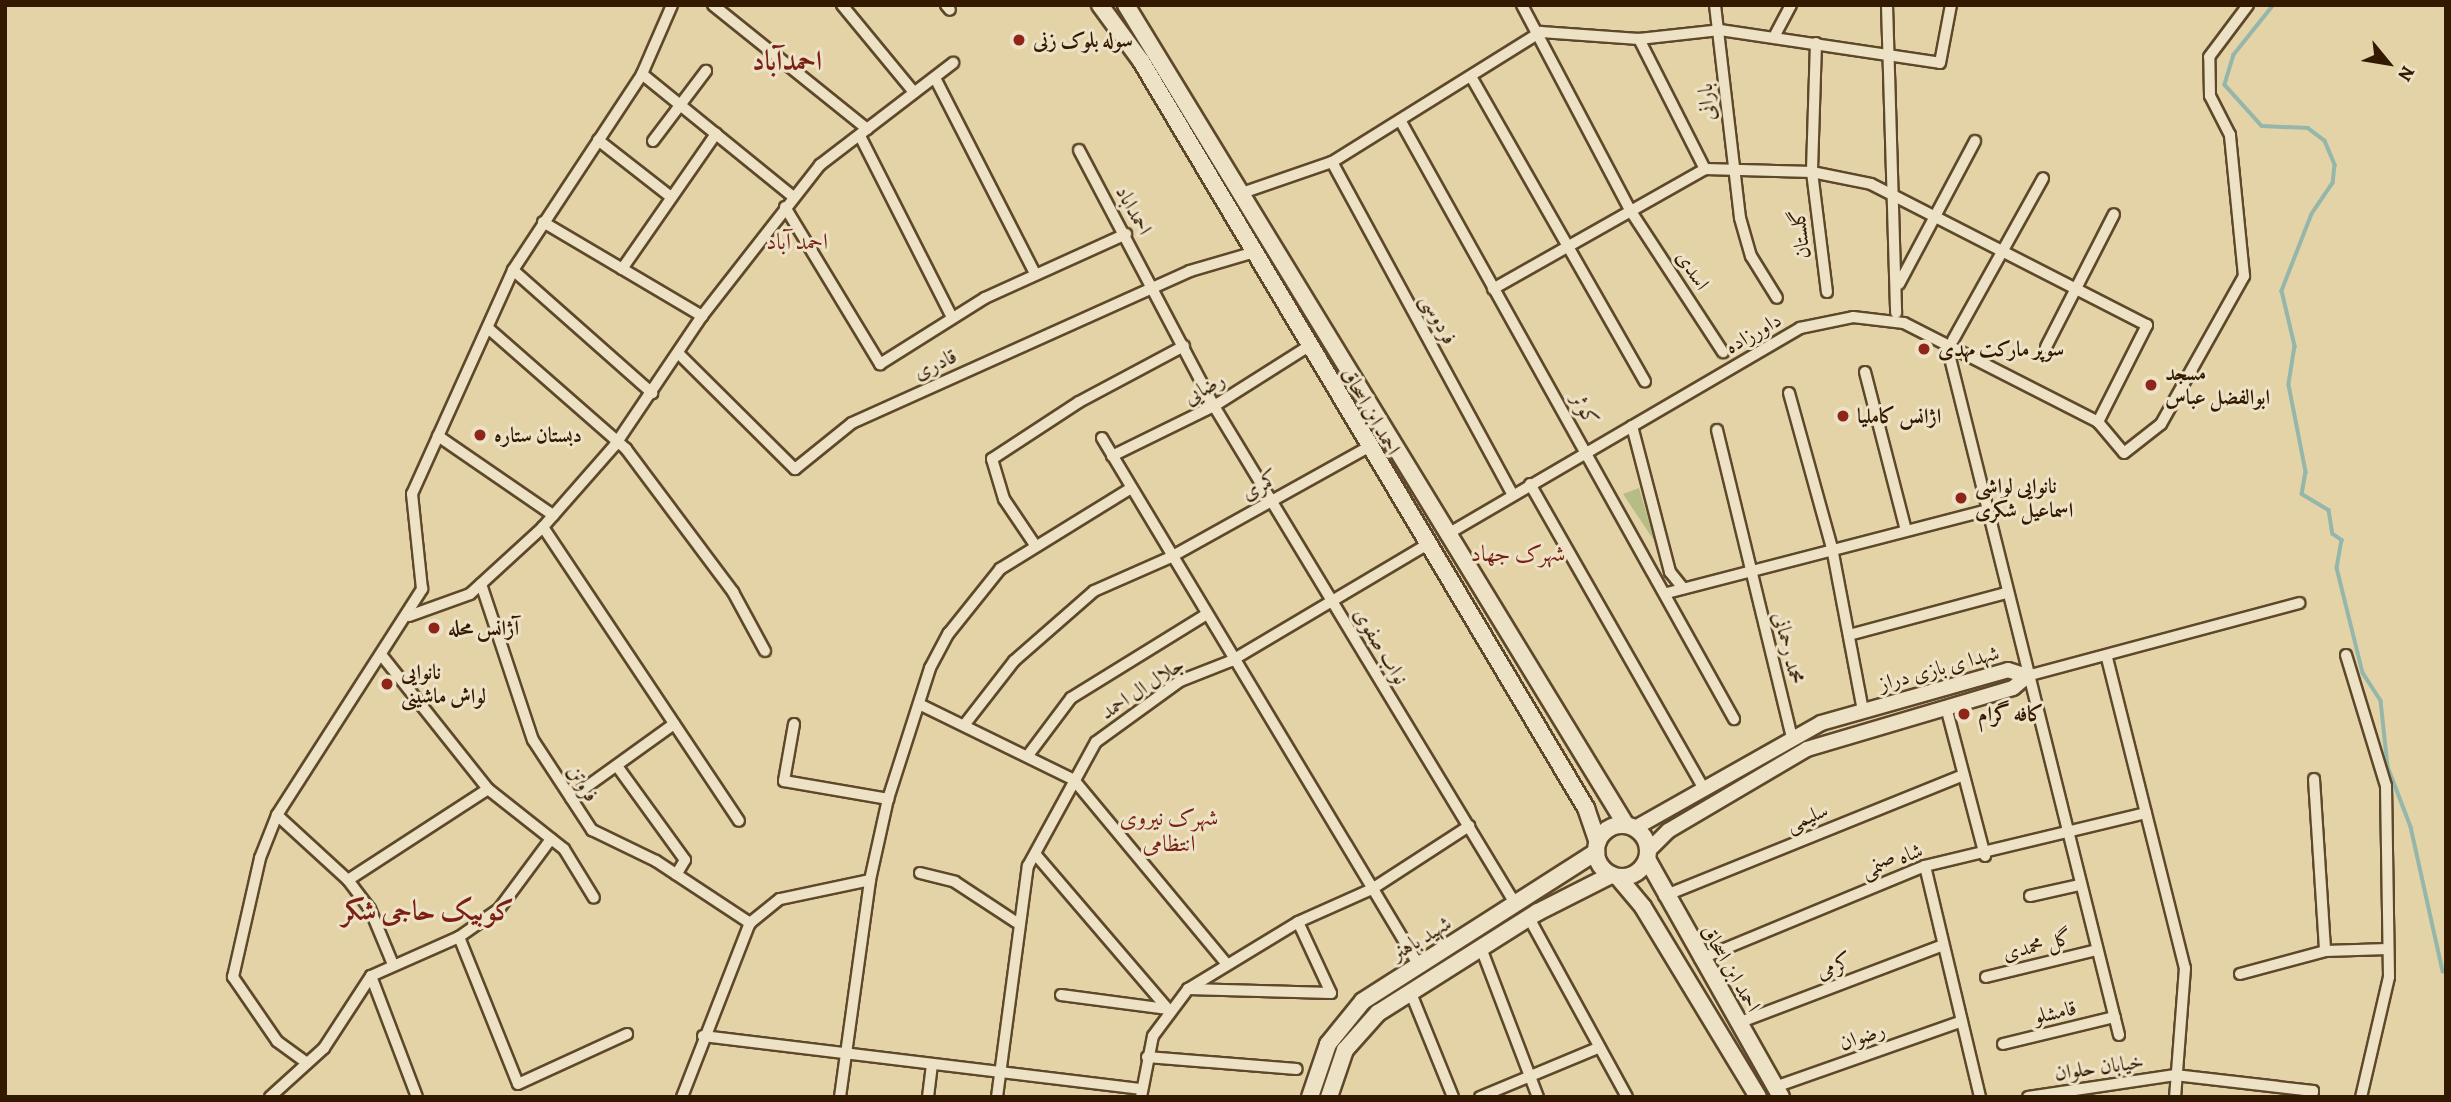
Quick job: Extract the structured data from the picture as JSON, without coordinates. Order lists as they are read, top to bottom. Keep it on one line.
{"streets":{"main road":["احمد ابن اسحاق","شهید باهنر"],"street":["بارانی","احمداباد","گلستان","اسدی","فردوسی","داورزاده","قادری","رضایی","کوثر","کمری","نواب صفوی","محمد رحمانی","شهدا ی بازی دراز","جلال ال احمد","فروتن","سلیمی","شاه صنمی","گل محمدی","کرمی","قامشلو","رضوان","خیابان حلوان"]},"crossings":[["احمداباد","قادری"],["احمداباد","نواب صفوی"],["فردوسی","داورزاده"],["داورزاده","کوثر"],["داورزاده","احمد ابن اسحاق"],["قادری","احمد ابن اسحاق"],["رضایی","احمد ابن اسحاق"],["رضایی","نواب صفوی"],["احمد ابن اسحاق","کمری"],["احمد ابن اسحاق","شهدا ی بازی دراز"],["احمد ابن اسحاق","جلال ال احمد"],["احمد ابن اسحاق","سلیمی"],["احمد ابن اسحاق","شاه صنمی"],["احمد ابن اسحاق","شهید باهنر"],["احمد ابن اسحاق","کرمی"],["احمد ابن اسحاق","رضوان"],["کمری","نواب صفوی"],["نواب صفوی","جلال ال احمد"],["نواب صفوی","شهید باهنر"],["محمد رحمانی","شهدا ی بازی دراز"],["شهدا ی بازی دراز","شهید باهنر"]],"districts":["احمدآباد","احمد آباد","شهرک جهاد","شهرک نیروی انتظامی","کوبیک حاجی شکر"],"places":["سوله بلوک زنی","سوپر مارکت مهدی","مسجد ابوالفضل عباس","اژانس کاملیا","دبستان ستاره","نانوایی لواشی اسماعیل شکری","آژانس محله","نانوایی لواش ماشینی","کافه گرام"],"north":"bottom right"}
